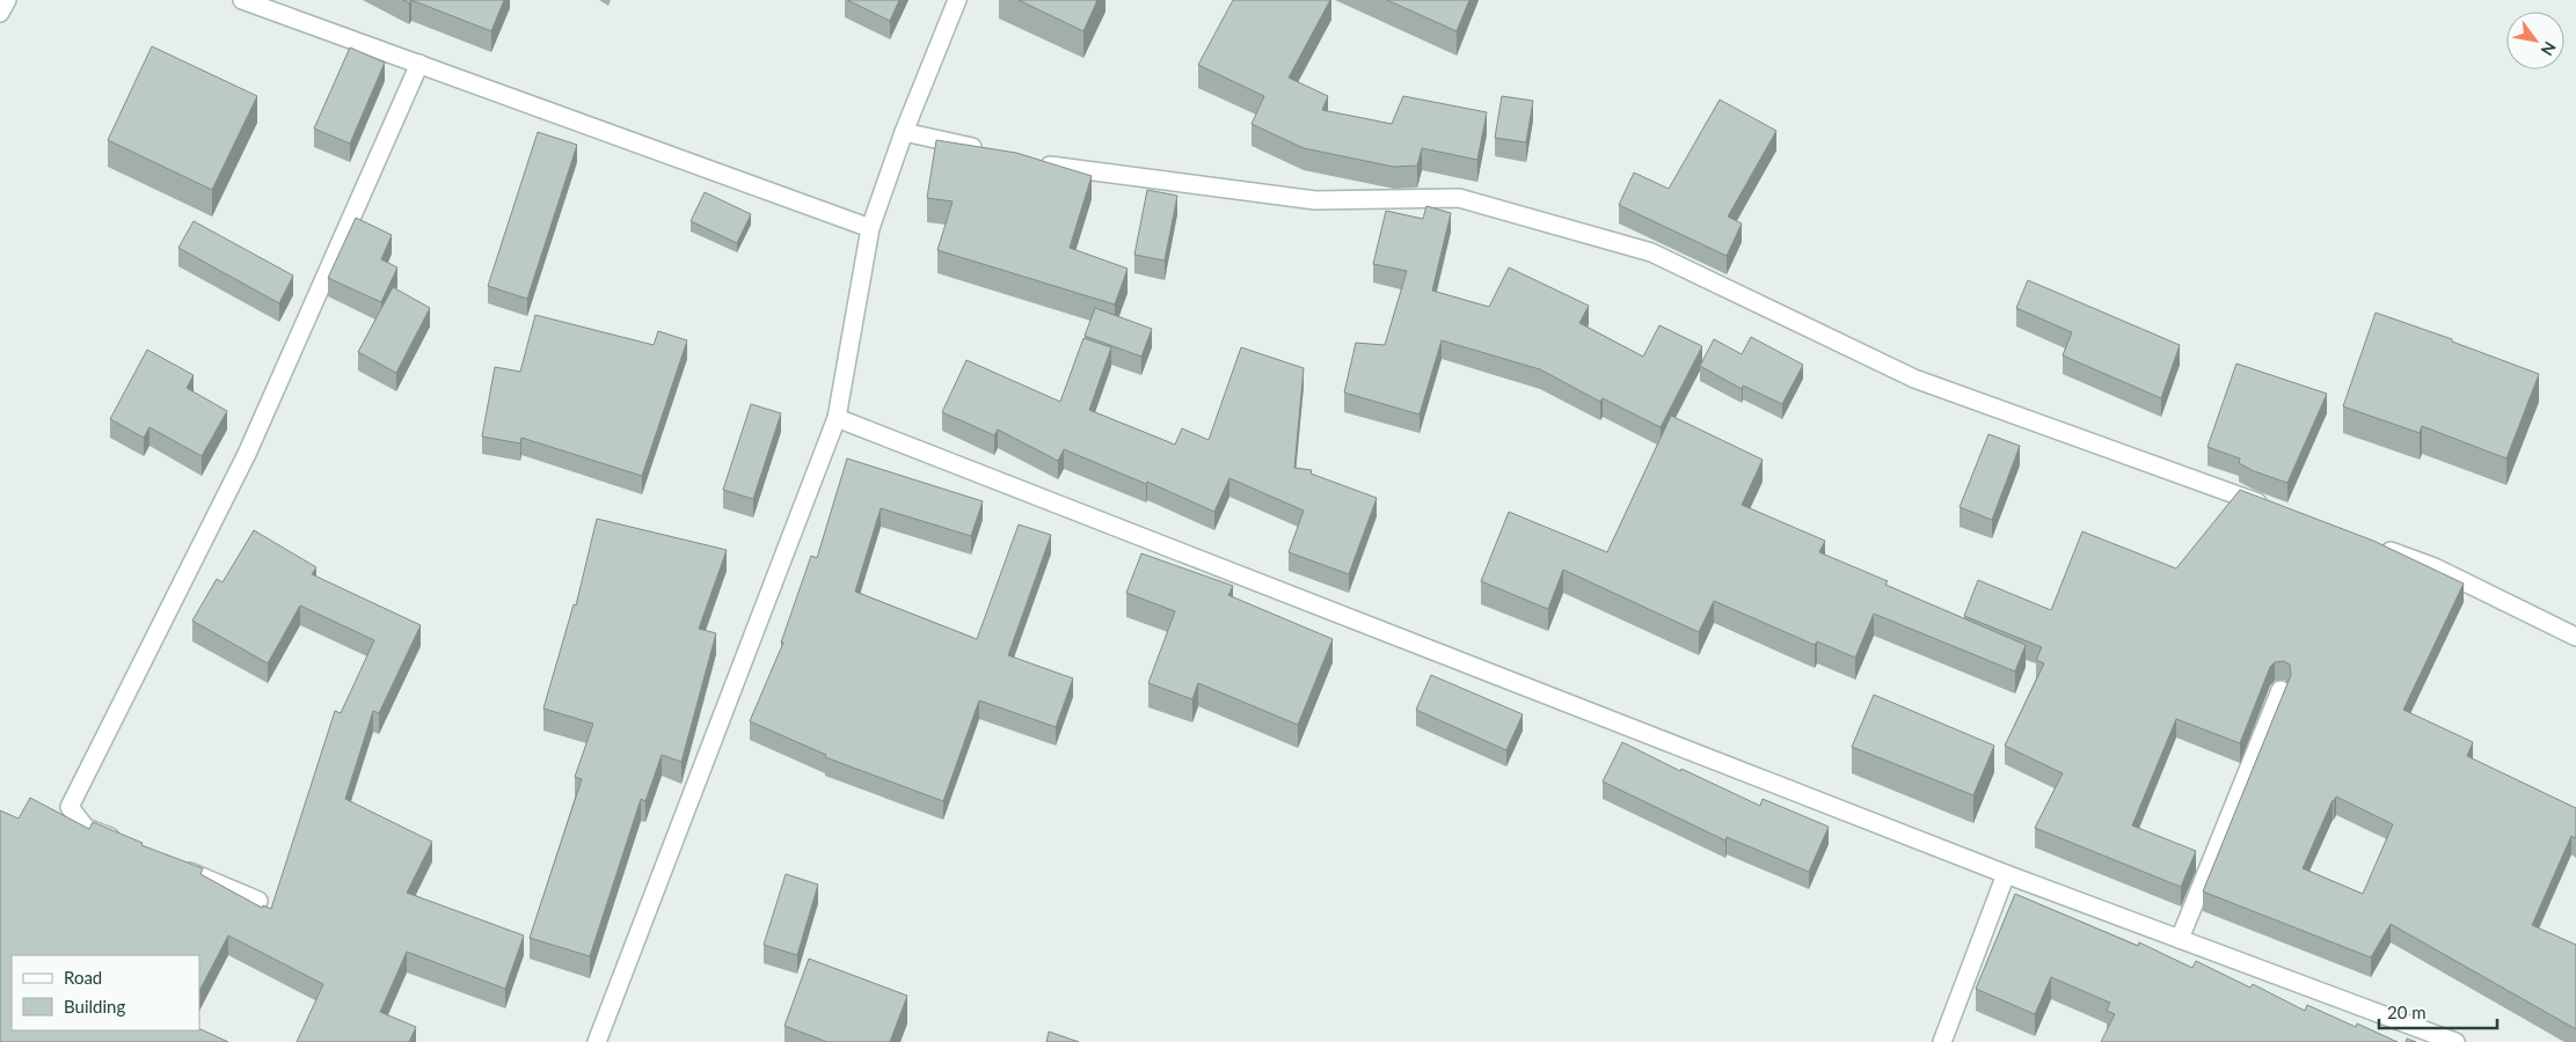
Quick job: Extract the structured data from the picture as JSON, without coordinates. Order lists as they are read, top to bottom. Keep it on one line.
{"legend":["Road","Building"],"scale_bar":"20 m","north":"bottom right"}
